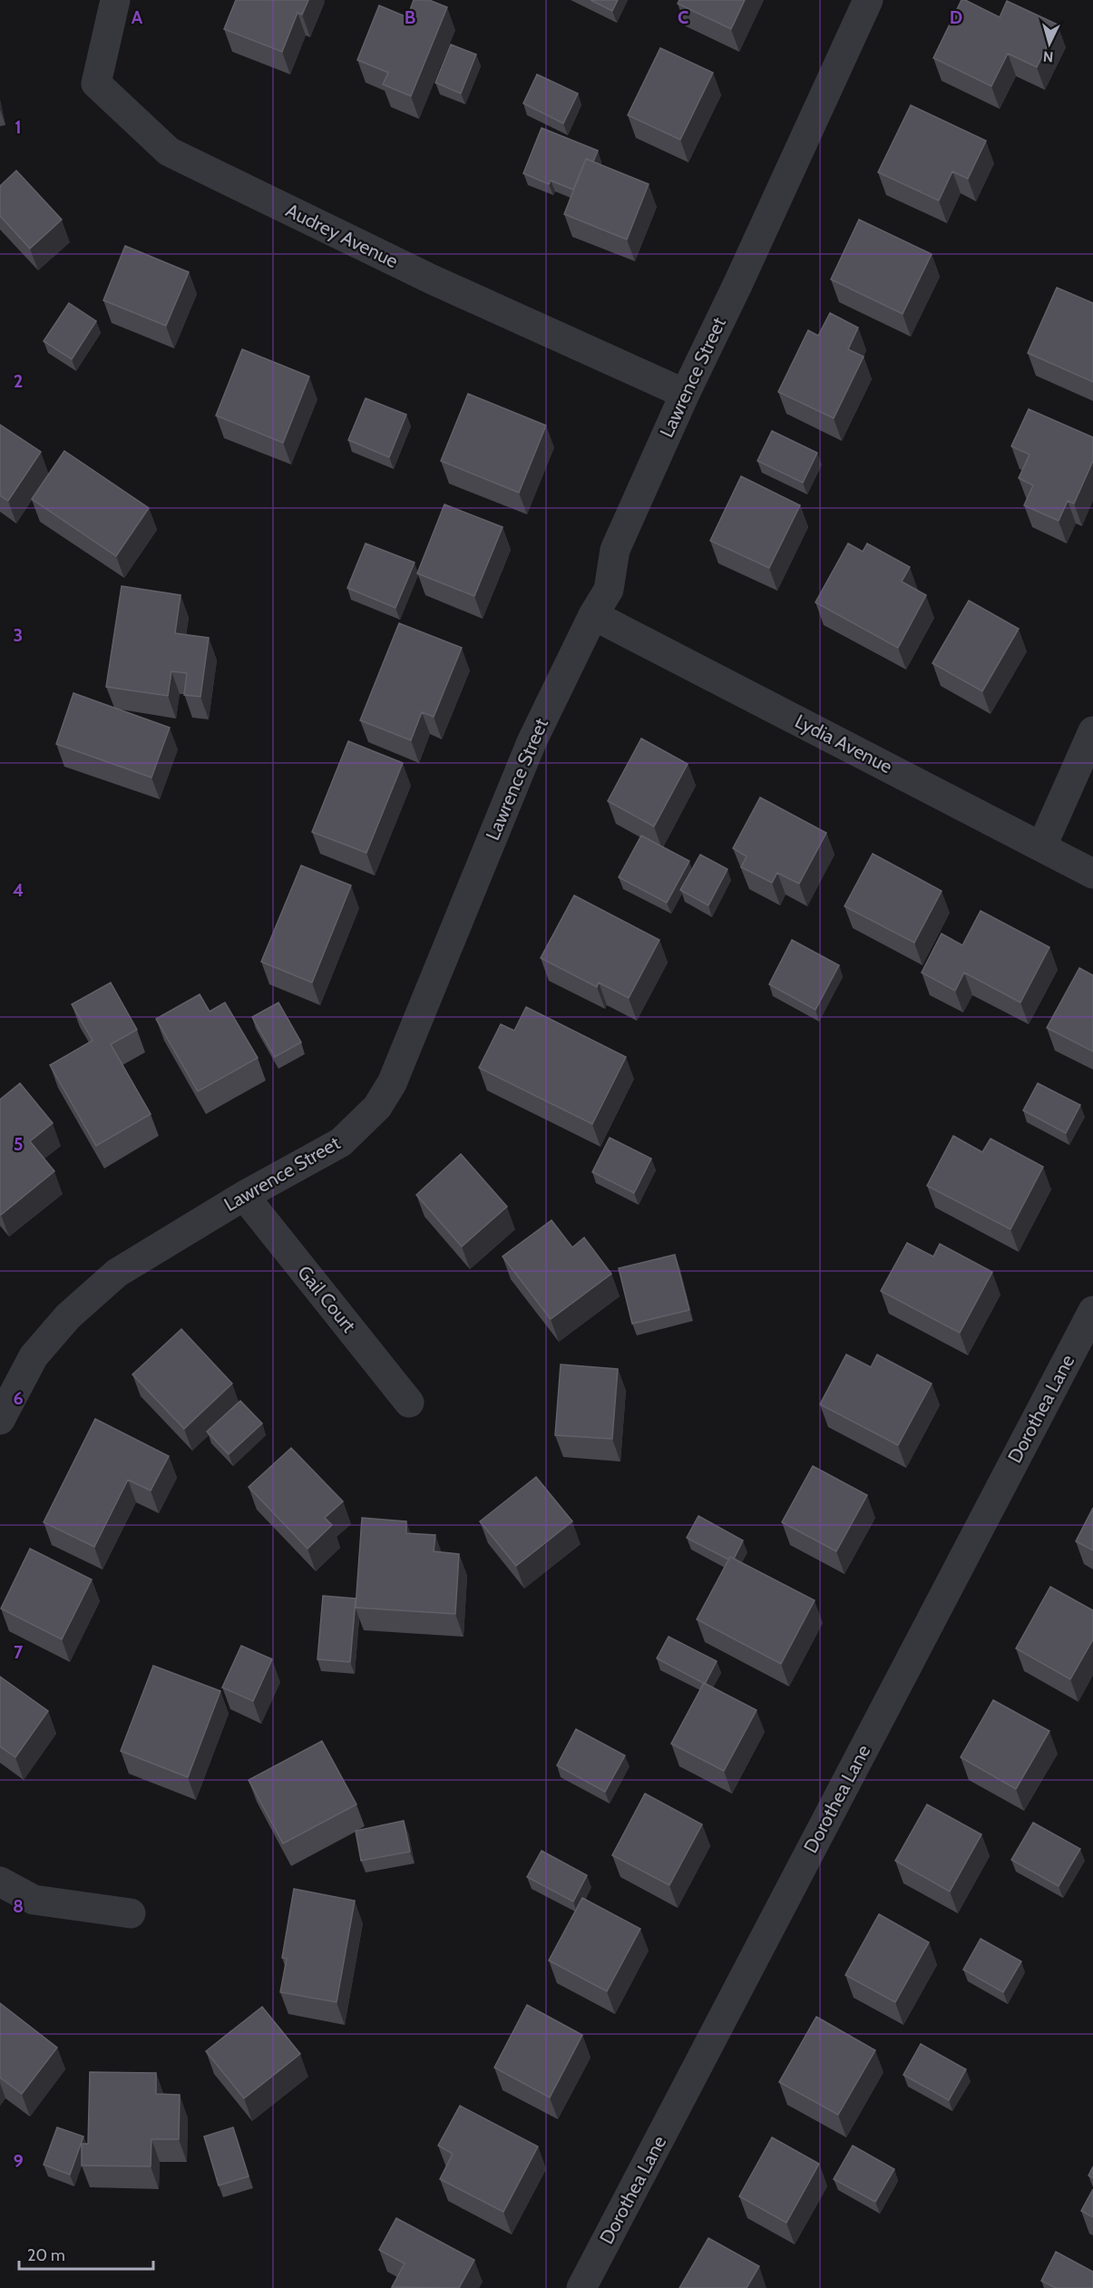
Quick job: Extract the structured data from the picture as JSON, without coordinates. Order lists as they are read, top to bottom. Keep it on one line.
{"streets":{"street":["Audrey Avenue","Lawrence Street","Lydia Avenue","Gail Court","Dorothea Lane"]},"crossings":[["Audrey Avenue","Lawrence Street"],["Lawrence Street","Lydia Avenue"],["Lawrence Street","Gail Court"]],"scale_bar":"20 m","north":"bottom","grid":{"columns":["A","B","C","D"],"rows":["1","2","3","4","5","6","7","8","9"]}}
